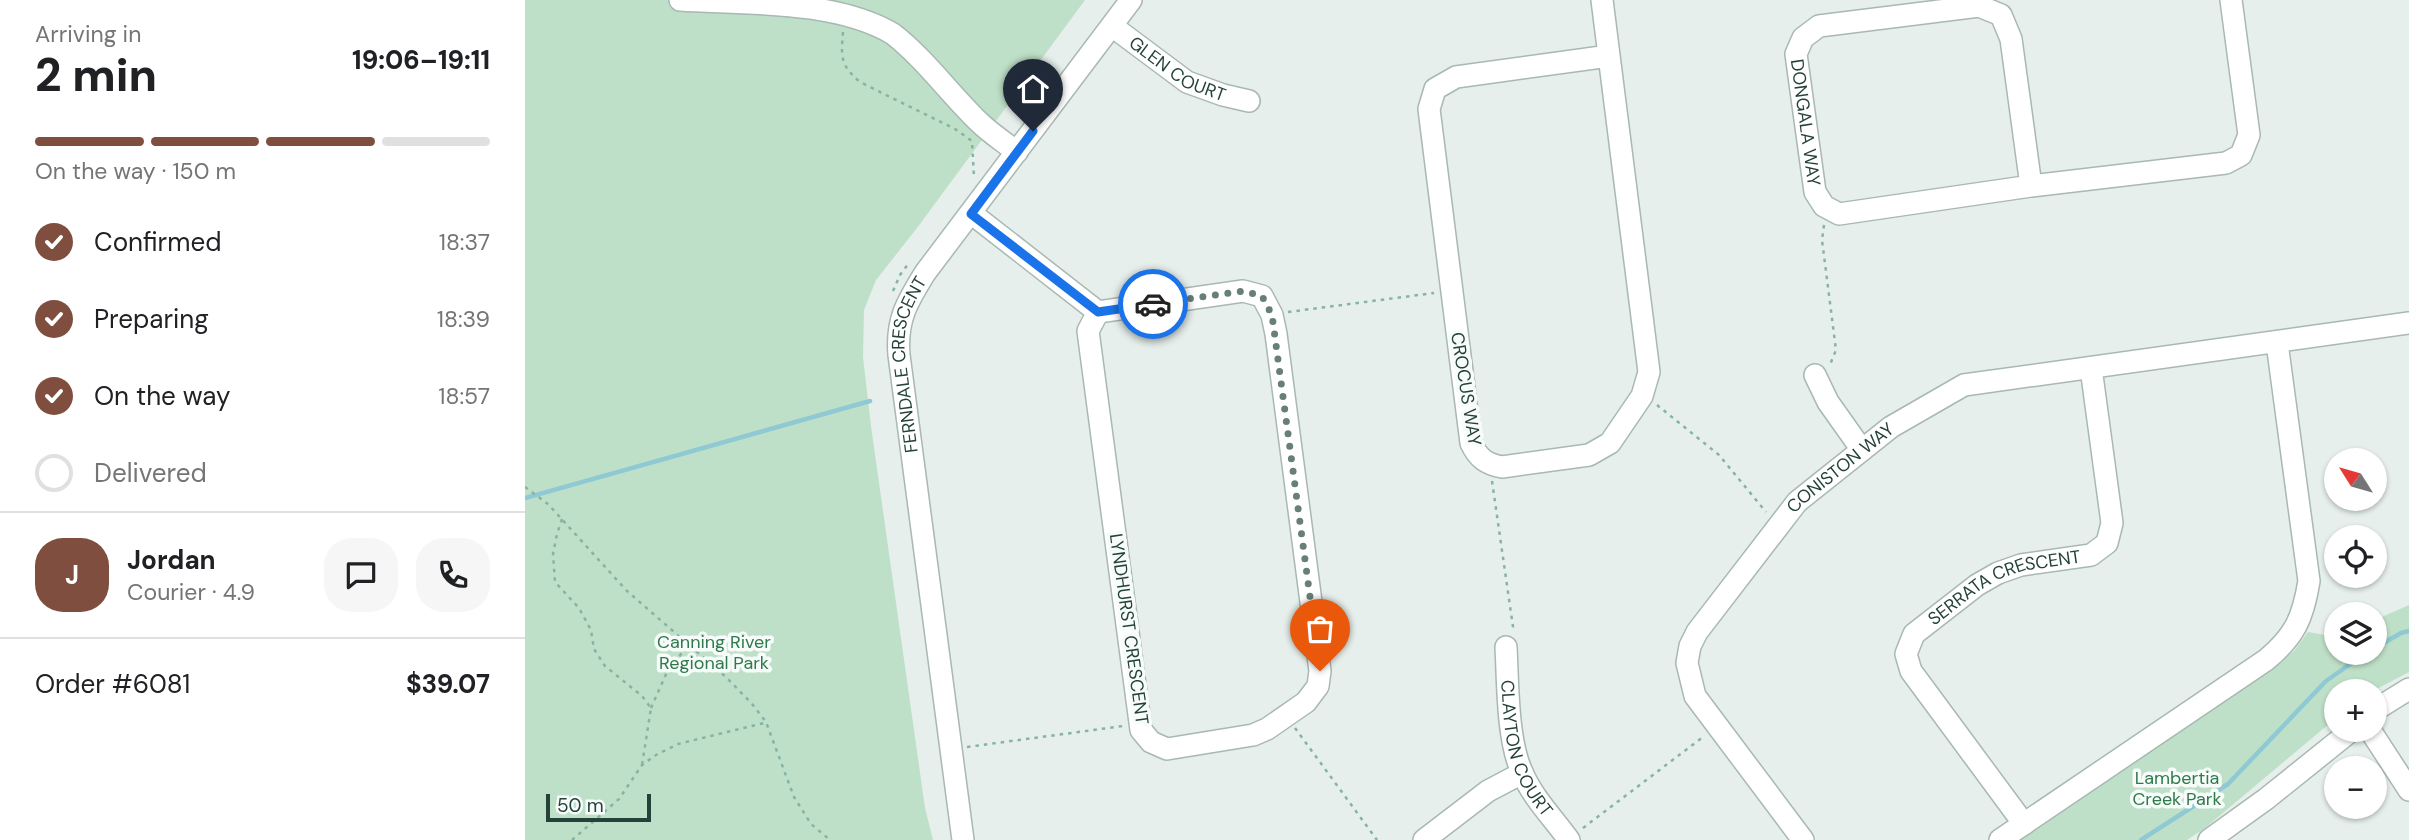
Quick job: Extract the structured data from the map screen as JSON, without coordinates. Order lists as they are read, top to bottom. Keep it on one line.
{"streets":{"street":["GLEN COURT","DONGALA WAY","FERNDALE CRESCENT","CROCUS WAY","CONISTON WAY","SERRATA CRESCENT","LYNDHURST CRESCENT","CLAYTON COURT"]},"crossings":[["GLEN COURT","FERNDALE CRESCENT"],["CONISTON WAY","SERRATA CRESCENT"]],"parks":["Canning River Regional Park","Lambertia Creek Park"],"scale_bar":"50 m","north":"top left","page":{"heading":["2 min","Arriving in","19:06–19:11"],"panel":["Jordan","Courier · 4.9","Order #6081","$39.07"],"bar":"On the way · 150 m","list":[["Confirmed","18:37"],["Preparing","18:39"],["On the way","18:57"],"Delivered"],"map_buttons":["+","−"],"round":"J","scale":"50 m"}}
